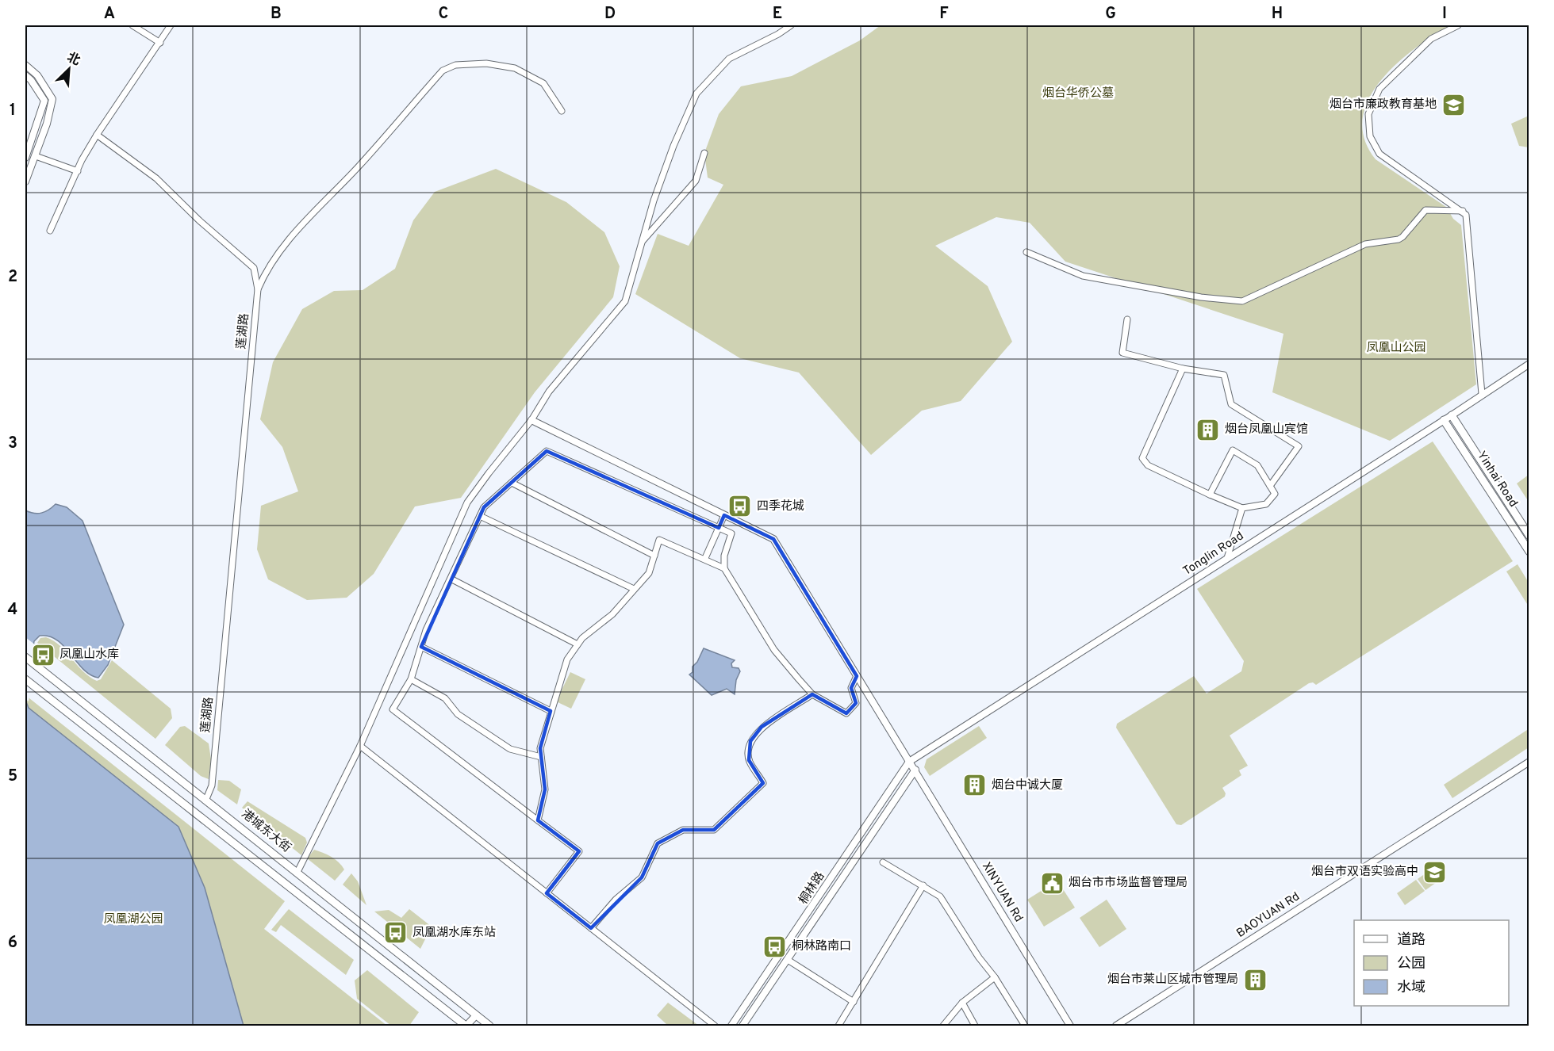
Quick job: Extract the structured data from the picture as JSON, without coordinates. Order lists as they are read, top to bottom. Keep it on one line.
{"streets":{"main road":["Yinhai Road","港城东大街"],"street":["莲湖路","Tonglin Road","桐林路","XINYUAN Rd","BAOYUAN Rd"]},"crossings":[["莲湖路","港城东大街"],["Yinhai Road","Tonglin Road"],["Tonglin Road","桐林路"],["Tonglin Road","XINYUAN Rd"],["桐林路","XINYUAN Rd"]],"parks":["烟台华侨公墓","凤凰山公园","凤凰湖公园"],"places":{"school or university":["烟台市廉政教育基地","烟台市双语实验高中"],"building":["烟台凤凰山宾馆","烟台中诚大厦","烟台市莱山区城市管理局"],"bus stop":["四季花城","凤凰山水库","凤凰湖水库东站","桐林路南口"],"public building":["烟台市市场监督管理局"]},"legend":["道路","公园","水域"],"north":"top right","grid":{"columns":["A","B","C","D","E","F","G","H","I"],"rows":["1","2","3","4","5","6"]}}
